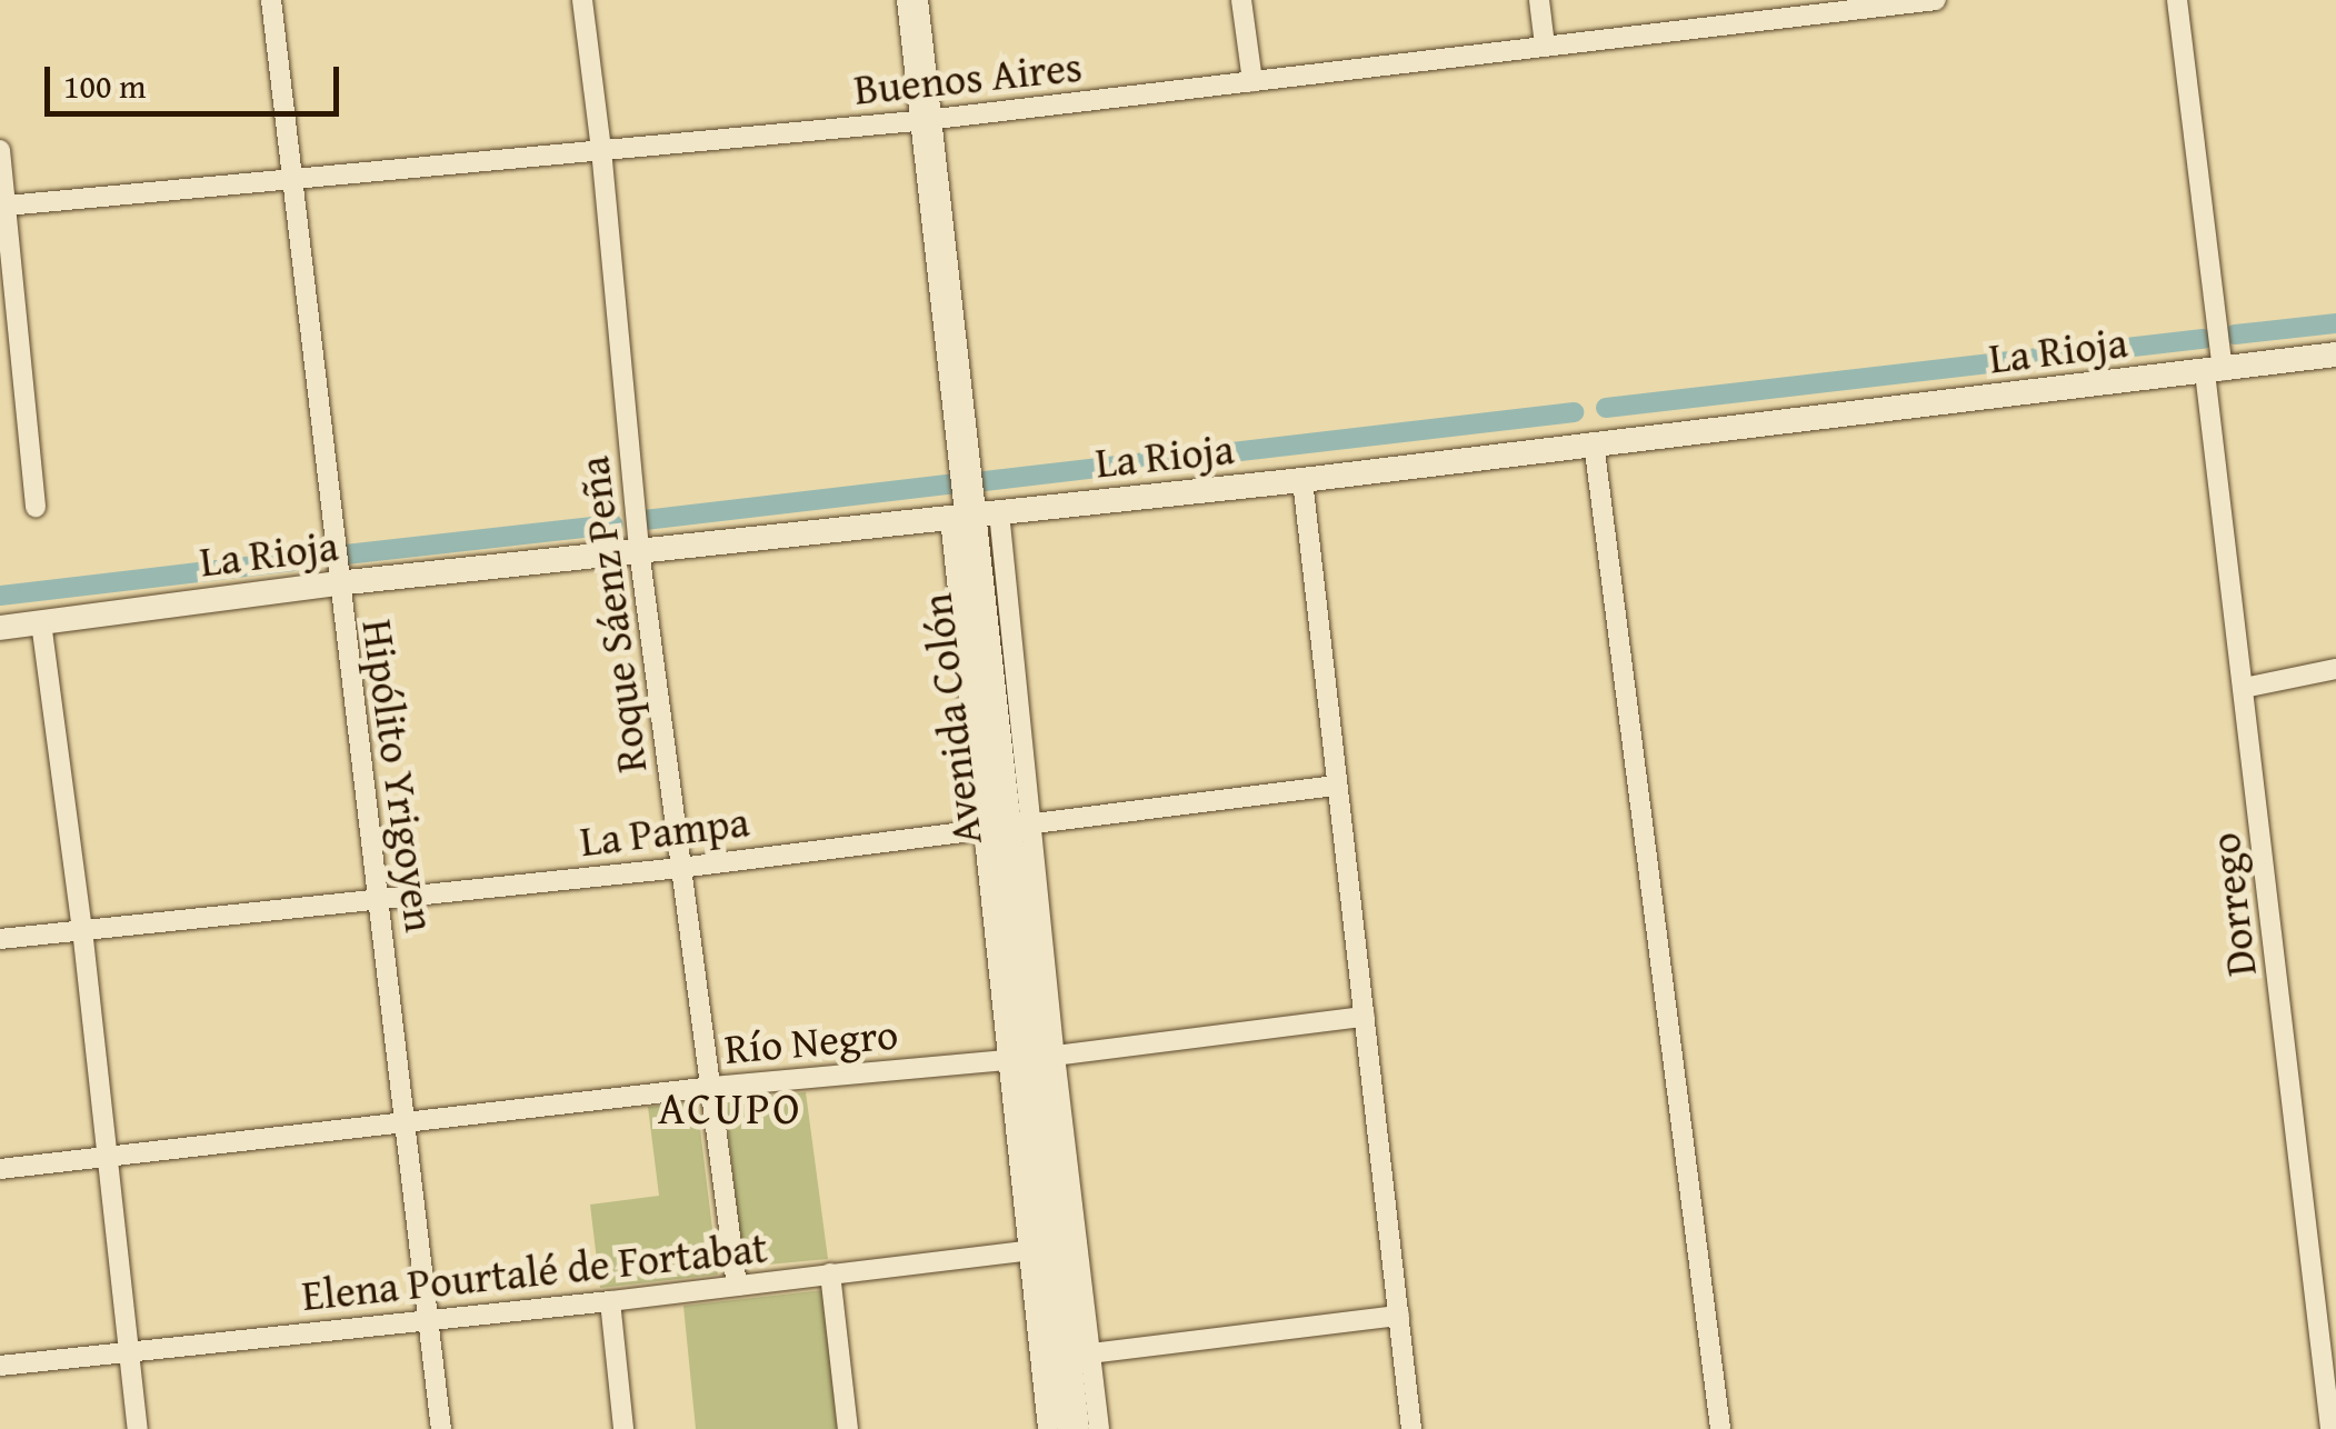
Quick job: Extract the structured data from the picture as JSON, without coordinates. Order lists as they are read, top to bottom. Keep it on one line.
{"streets":{"main road":["Avenida Colón"],"street":["Buenos Aires","La Rioja","Roque Sáenz Peña","Hipólito Yrigoyen","La Pampa","Dorrego","Río Negro","Elena Pourtalé de Fortabat"]},"crossings":[["Buenos Aires","Roque Sáenz Peña"],["Buenos Aires","Avenida Colón"],["Buenos Aires","Hipólito Yrigoyen"],["La Rioja","Roque Sáenz Peña"],["La Rioja","Avenida Colón"],["La Rioja","Hipólito Yrigoyen"],["La Rioja","Dorrego"],["Roque Sáenz Peña","La Pampa"],["Roque Sáenz Peña","Río Negro"],["Roque Sáenz Peña","Elena Pourtalé de Fortabat"],["Avenida Colón","La Pampa"],["Avenida Colón","Río Negro"],["Avenida Colón","Elena Pourtalé de Fortabat"],["Hipólito Yrigoyen","La Pampa"],["Hipólito Yrigoyen","Río Negro"],["Hipólito Yrigoyen","Elena Pourtalé de Fortabat"]],"districts":["ACUPO"],"scale_bar":"100 m"}
